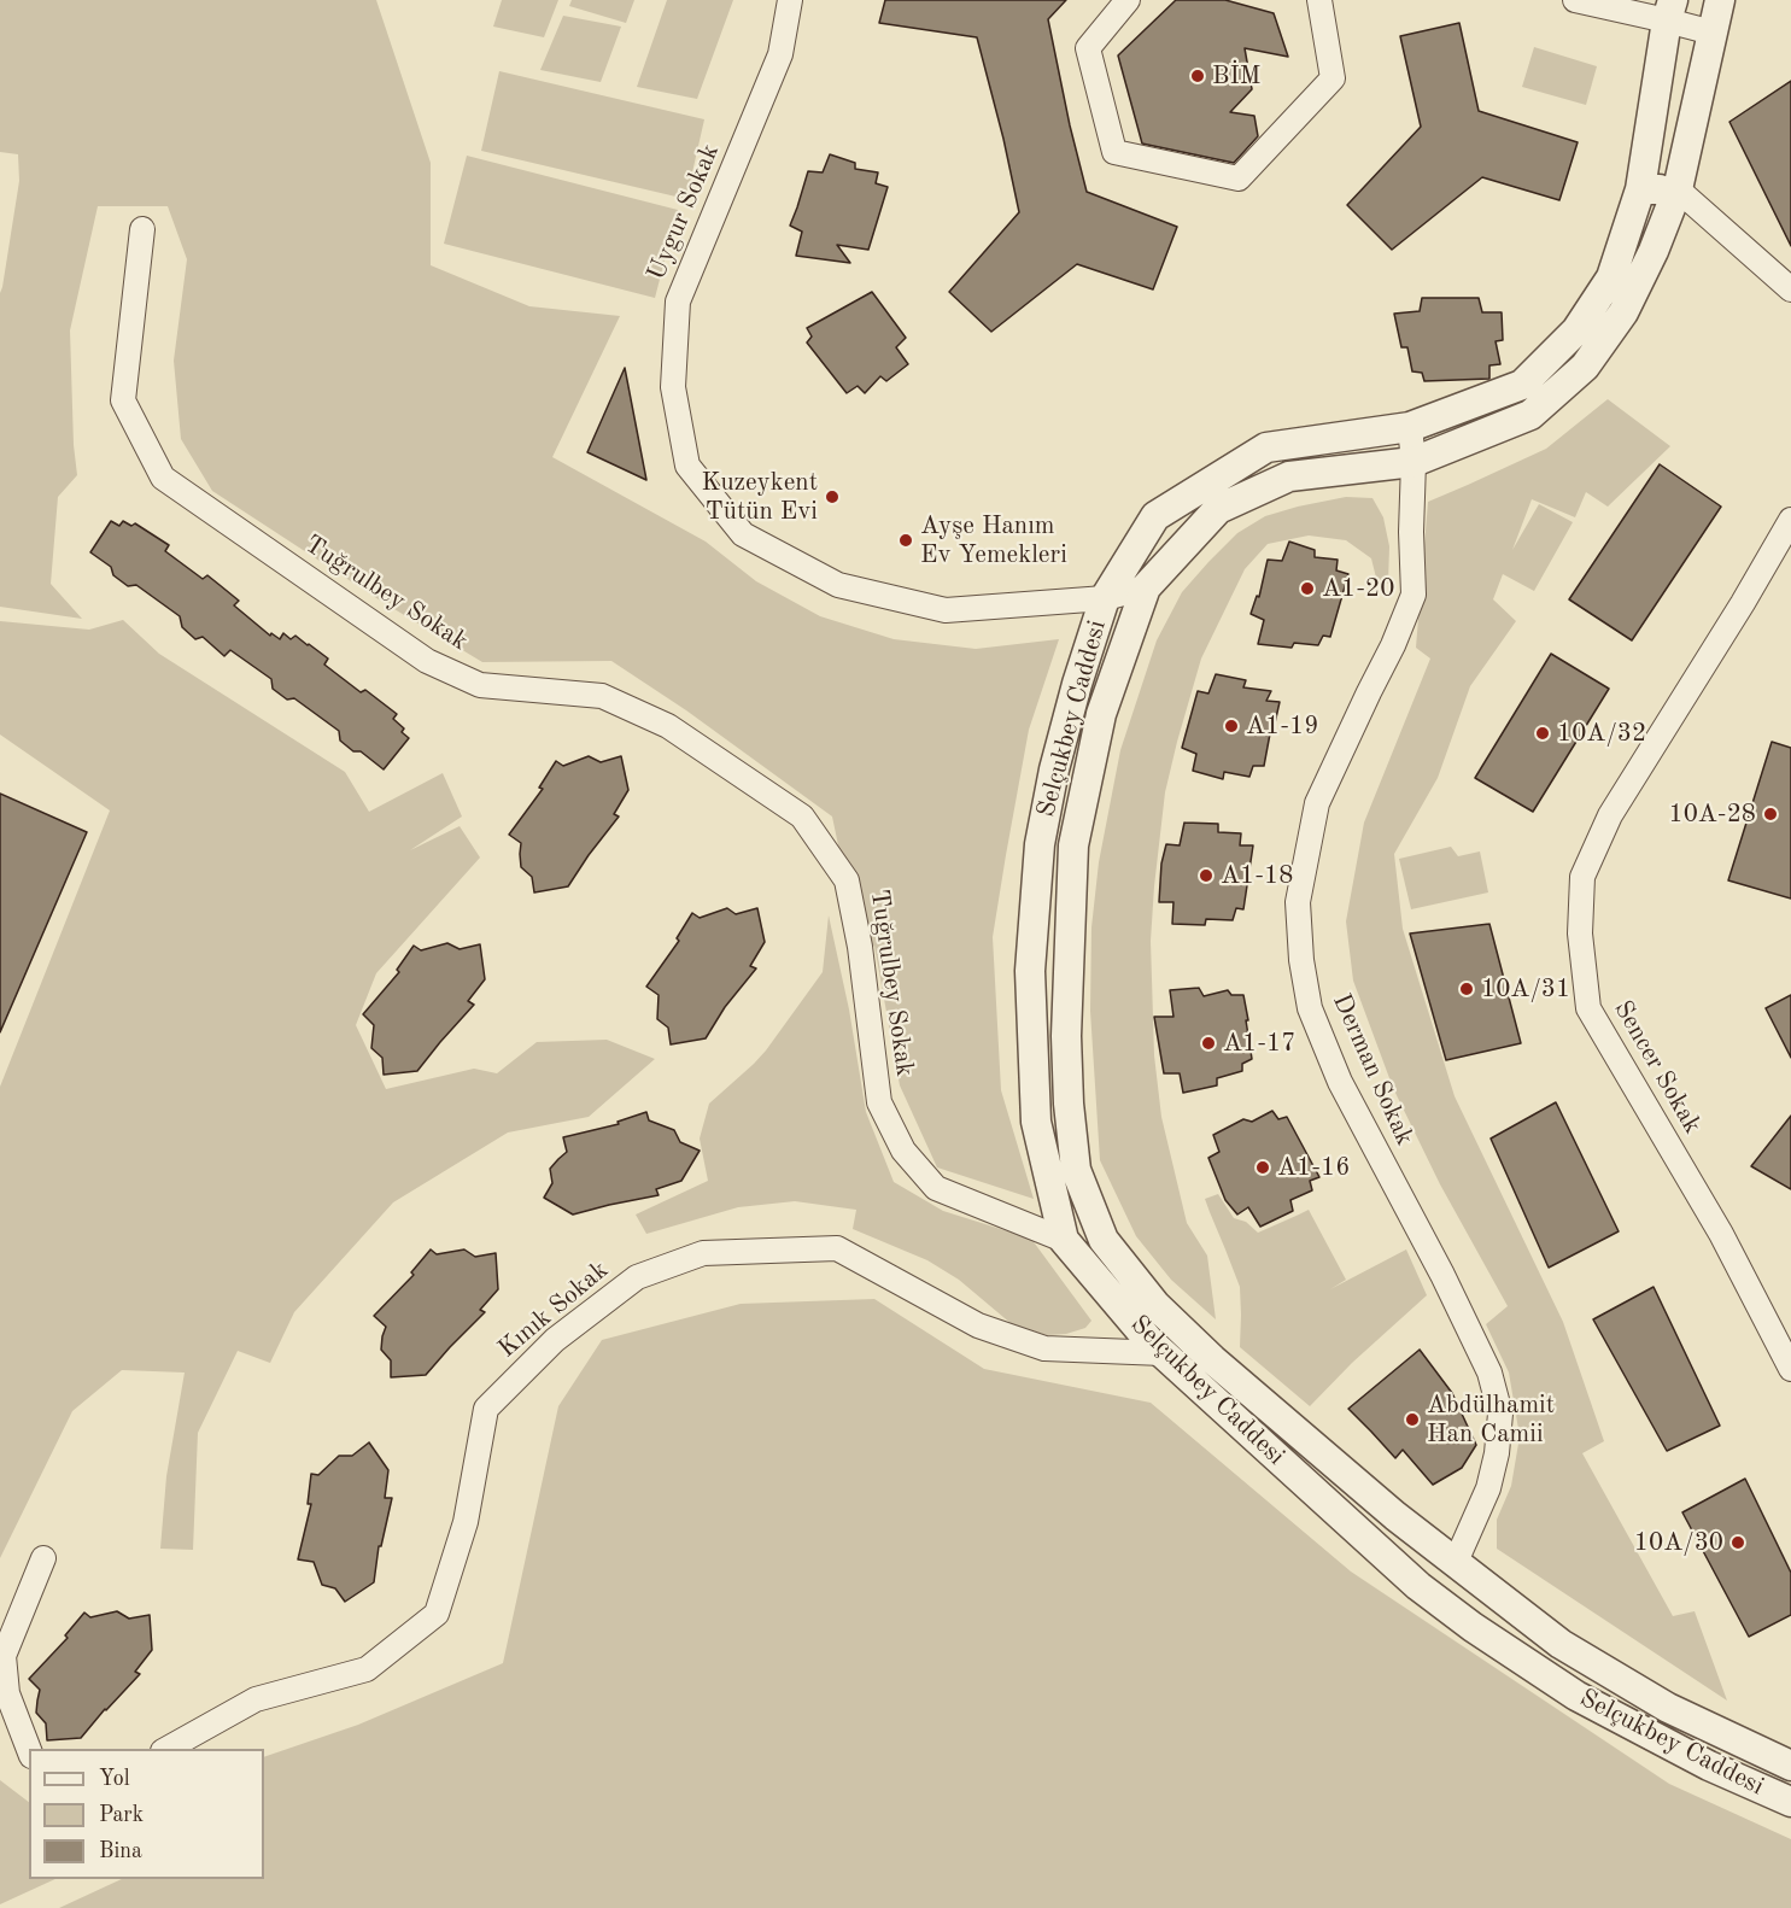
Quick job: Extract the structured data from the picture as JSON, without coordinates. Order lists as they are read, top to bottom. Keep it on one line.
{"streets":{"street":["Uygur Sokak","Tuğrulbey Sokak","Selçukbey Caddesi","Sencer Sokak","Derman Sokak","Kınık Sokak"]},"crossings":[["Uygur Sokak","Selçukbey Caddesi"],["Tuğrulbey Sokak","Selçukbey Caddesi"],["Selçukbey Caddesi","Derman Sokak"],["Selçukbey Caddesi","Kınık Sokak"]],"places":["BİM","Kuzeykent Tütün Evi","Ayşe Hanım Ev Yemekleri","A1-20","A1-19","10A/32","10A-28","A1-18","10A/31","A1-17","A1-16","Abdülhamit Han Camii","10A/30"],"legend":["Yol","Park","Bina"]}
